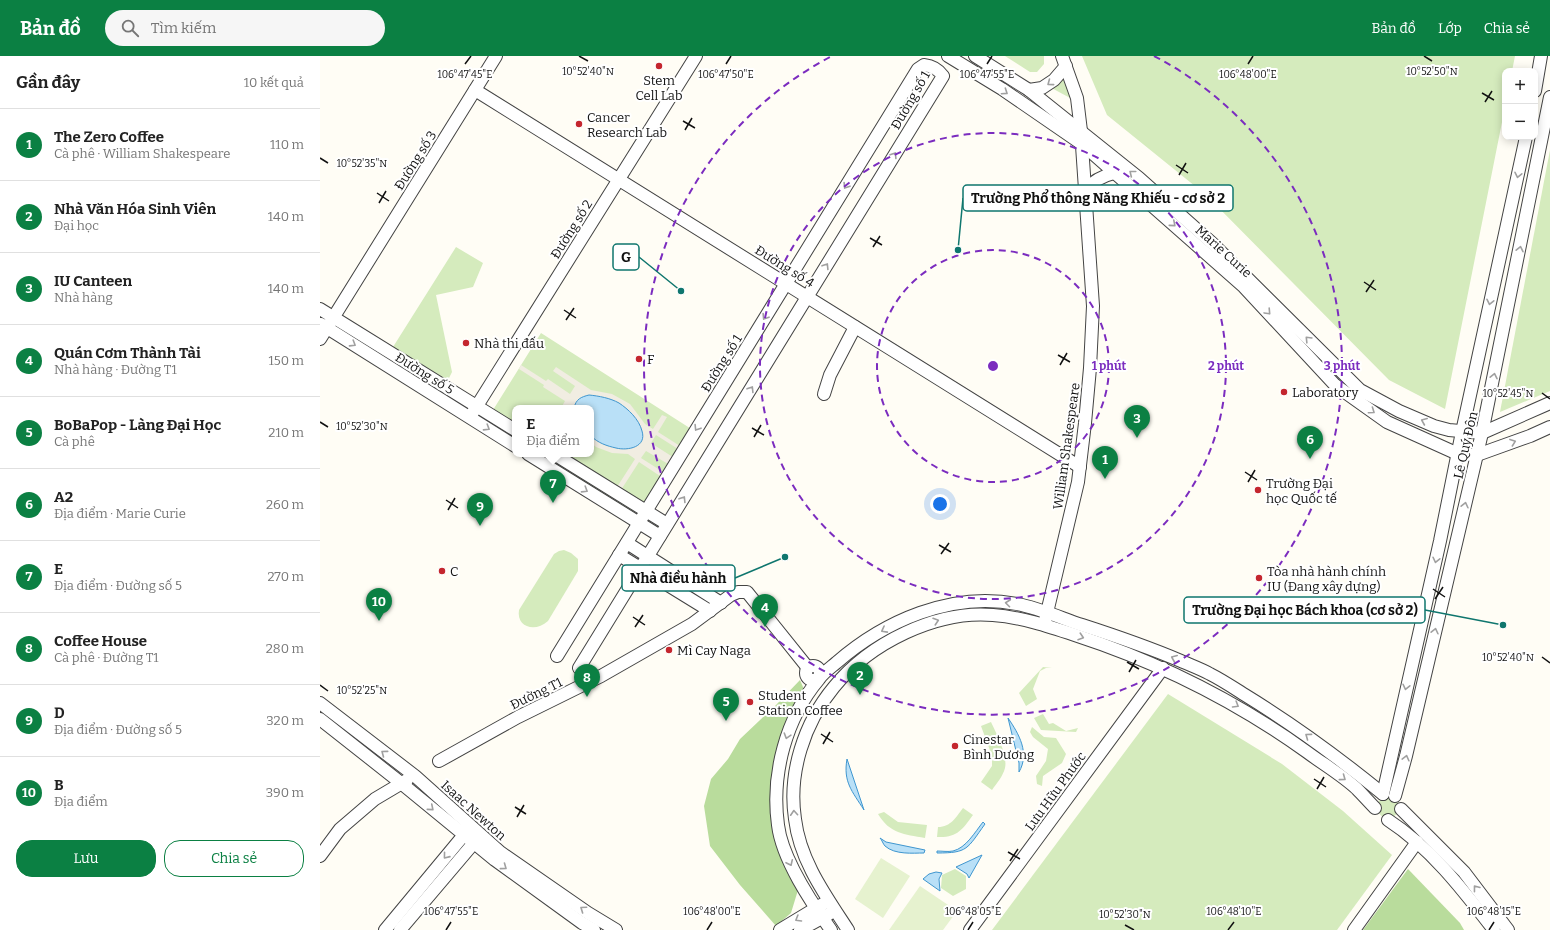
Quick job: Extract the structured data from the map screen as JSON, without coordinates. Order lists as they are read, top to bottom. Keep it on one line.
{"streets":{"street":["Đường số 1","Đường số 3","Đường số 2","Marie Curie","Đường số 4","Đường số 5","Lê Quý Đôn","William Shakespeare","Đường T1","Lưu Hữu Phước","Isaac Newton"]},"crossings":[["Đường số 1","Đường số 4"],["Đường số 3","Đường số 4"],["Đường số 3","Đường số 5"],["Đường số 2","Đường số 4"],["Đường số 2","Đường số 5"],["Marie Curie","Lê Quý Đôn"],["Marie Curie","William Shakespeare"],["Đường số 4","William Shakespeare"]],"places":["Stem Cell Lab","Cancer Research Lab","Trường Phổ thông Năng Khiếu - cơ sở 2","G","Nhà thi đấu","F","Laboratory","Trường Đại học Quốc tế","Nhà điều hành","C","Tòa nhà hành chính IU (Đang xây dựng)","Trường Đại học Bách khoa (cơ sở 2)","Mì Cay Naga","Student Station Coffee","Cinestar Bình Dương"],"page":{"header":"Bản đồ","search":"Tìm kiếm","nav":["Bản đồ","Lớp","Chia sẻ"],"heading":["Gần đây","10 kết quả"],"map_buttons":["+","−"],"list":[{"mark":"1","name":"The Zero Coffee","note":"Cà phê · William Shakespeare","value":"110 m"},{"mark":"2","name":"Nhà Văn Hóa Sinh Viên","note":"Đại học","value":"140 m"},{"mark":"3","name":"IU Canteen","note":"Nhà hàng","value":"140 m"},{"mark":"4","name":"Quán Cơm Thành Tài","note":"Nhà hàng · Đường T1","value":"150 m"},{"mark":"5","name":"BoBaPop - Làng Đại Học","note":"Cà phê","value":"210 m"},{"mark":"6","name":"A2","note":"Địa điểm · Marie Curie","value":"260 m"},{"mark":"7","name":"E","note":"Địa điểm · Đường số 5","value":"270 m"},{"mark":"8","name":"Coffee House","note":"Cà phê · Đường T1","value":"280 m"},{"mark":"9","name":"D","note":"Địa điểm · Đường số 5","value":"320 m"},{"mark":"10","name":"B","note":"Địa điểm","value":"390 m"}],"pins":["3","6","1","7","9","10","4","2","8","5"],"popup":["E","Địa điểm"],"buttons":["Lưu","Chia sẻ"]},"coordinates":["10°52'50\"N","10°52'40\"N","106°47'45\"E","106°47'50\"E","106°47'55\"E","106°48'00\"E","10°52'35\"N","10°52'45\"N","10°52'30\"N","10°52'25\"N","106°48'05\"E","106°48'10\"E","106°48'15\"E"],"rings":["1 phút","2 phút","3 phút"]}
